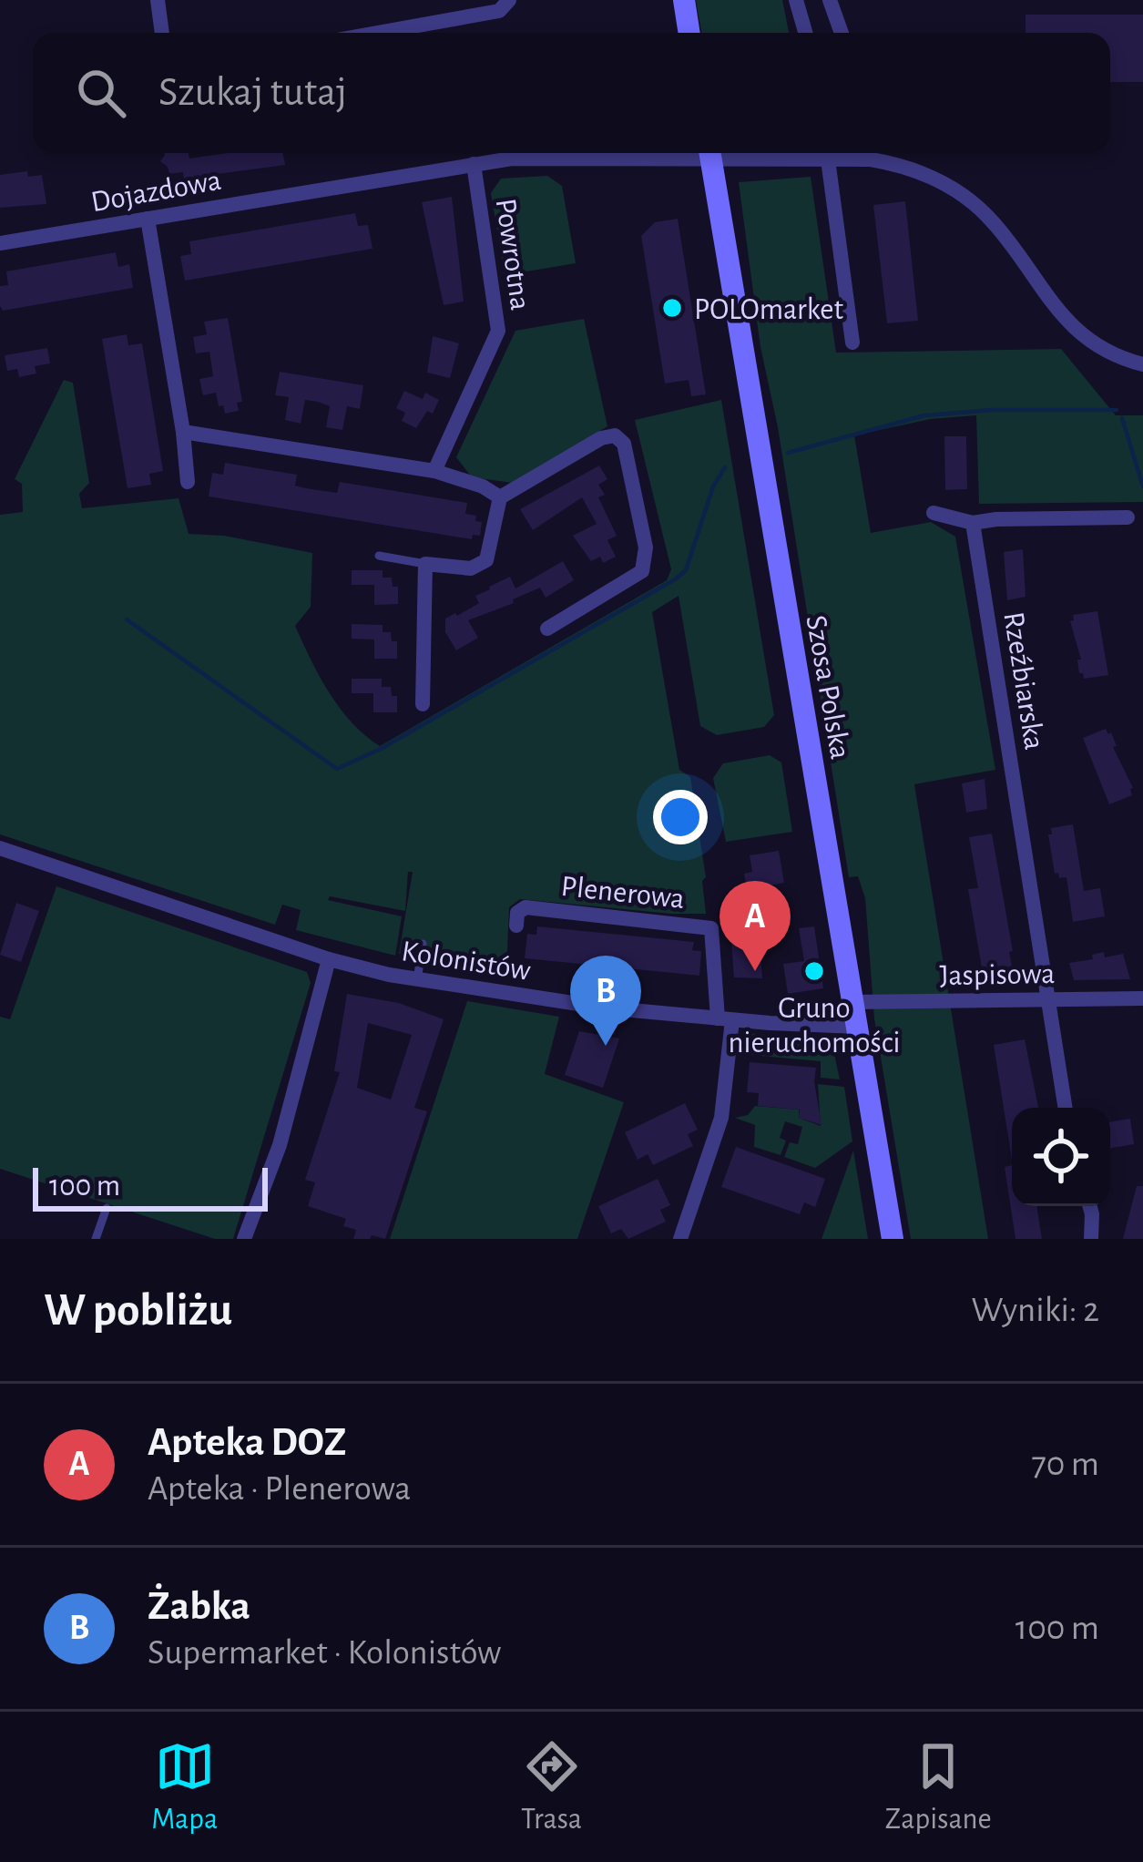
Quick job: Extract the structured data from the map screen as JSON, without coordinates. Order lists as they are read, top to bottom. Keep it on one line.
{"streets":{"street":["Dojazdowa","Powrotna","Rzeźbiarska","Szosa Polska","Plenerowa","Kolonistów","Jaspisowa"]},"crossings":[["Dojazdowa","Powrotna"],["Dojazdowa","Szosa Polska"],["Rzeźbiarska","Jaspisowa"],["Szosa Polska","Kolonistów"],["Szosa Polska","Jaspisowa"],["Plenerowa","Kolonistów"]],"places":["POLOmarket","Gruno nieruchomości"],"scale_bar":"100 m","page":{"search":"Szukaj tutaj","pins":["A","B"],"scale":"100 m","heading":["W pobliżu","Wyniki: 2"],"list":[{"mark":"A","name":"Apteka DOZ","note":"Apteka · Plenerowa","value":"70 m"},{"mark":"B","name":"Żabka","note":"Supermarket · Kolonistów","value":"100 m"}],"nav":["Mapa","Trasa","Zapisane"]}}
